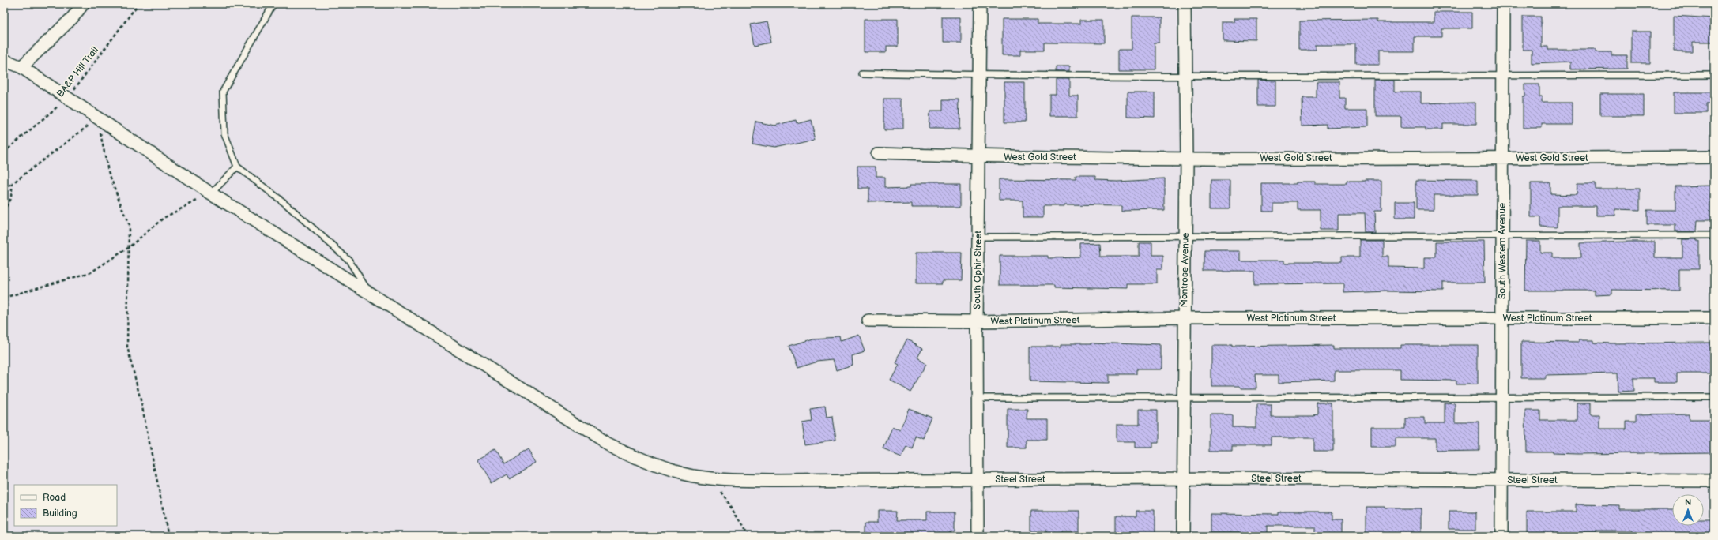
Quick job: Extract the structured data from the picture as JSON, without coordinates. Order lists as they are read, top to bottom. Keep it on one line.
{"streets":{"street":["West Gold Street","South Western Avenue","South Ophir Street","Montrose Avenue","West Platinum Street","Steel Street"],"path":["BA&P Hill Trail"]},"crossings":[["BA&P Hill Trail","Steel Street"],["West Gold Street","South Western Avenue"],["West Gold Street","South Ophir Street"],["West Gold Street","Montrose Avenue"],["South Western Avenue","West Platinum Street"],["South Western Avenue","Steel Street"],["South Ophir Street","West Platinum Street"],["South Ophir Street","Steel Street"],["Montrose Avenue","West Platinum Street"],["Montrose Avenue","Steel Street"]],"legend":["Road","Building"],"north":"top"}
